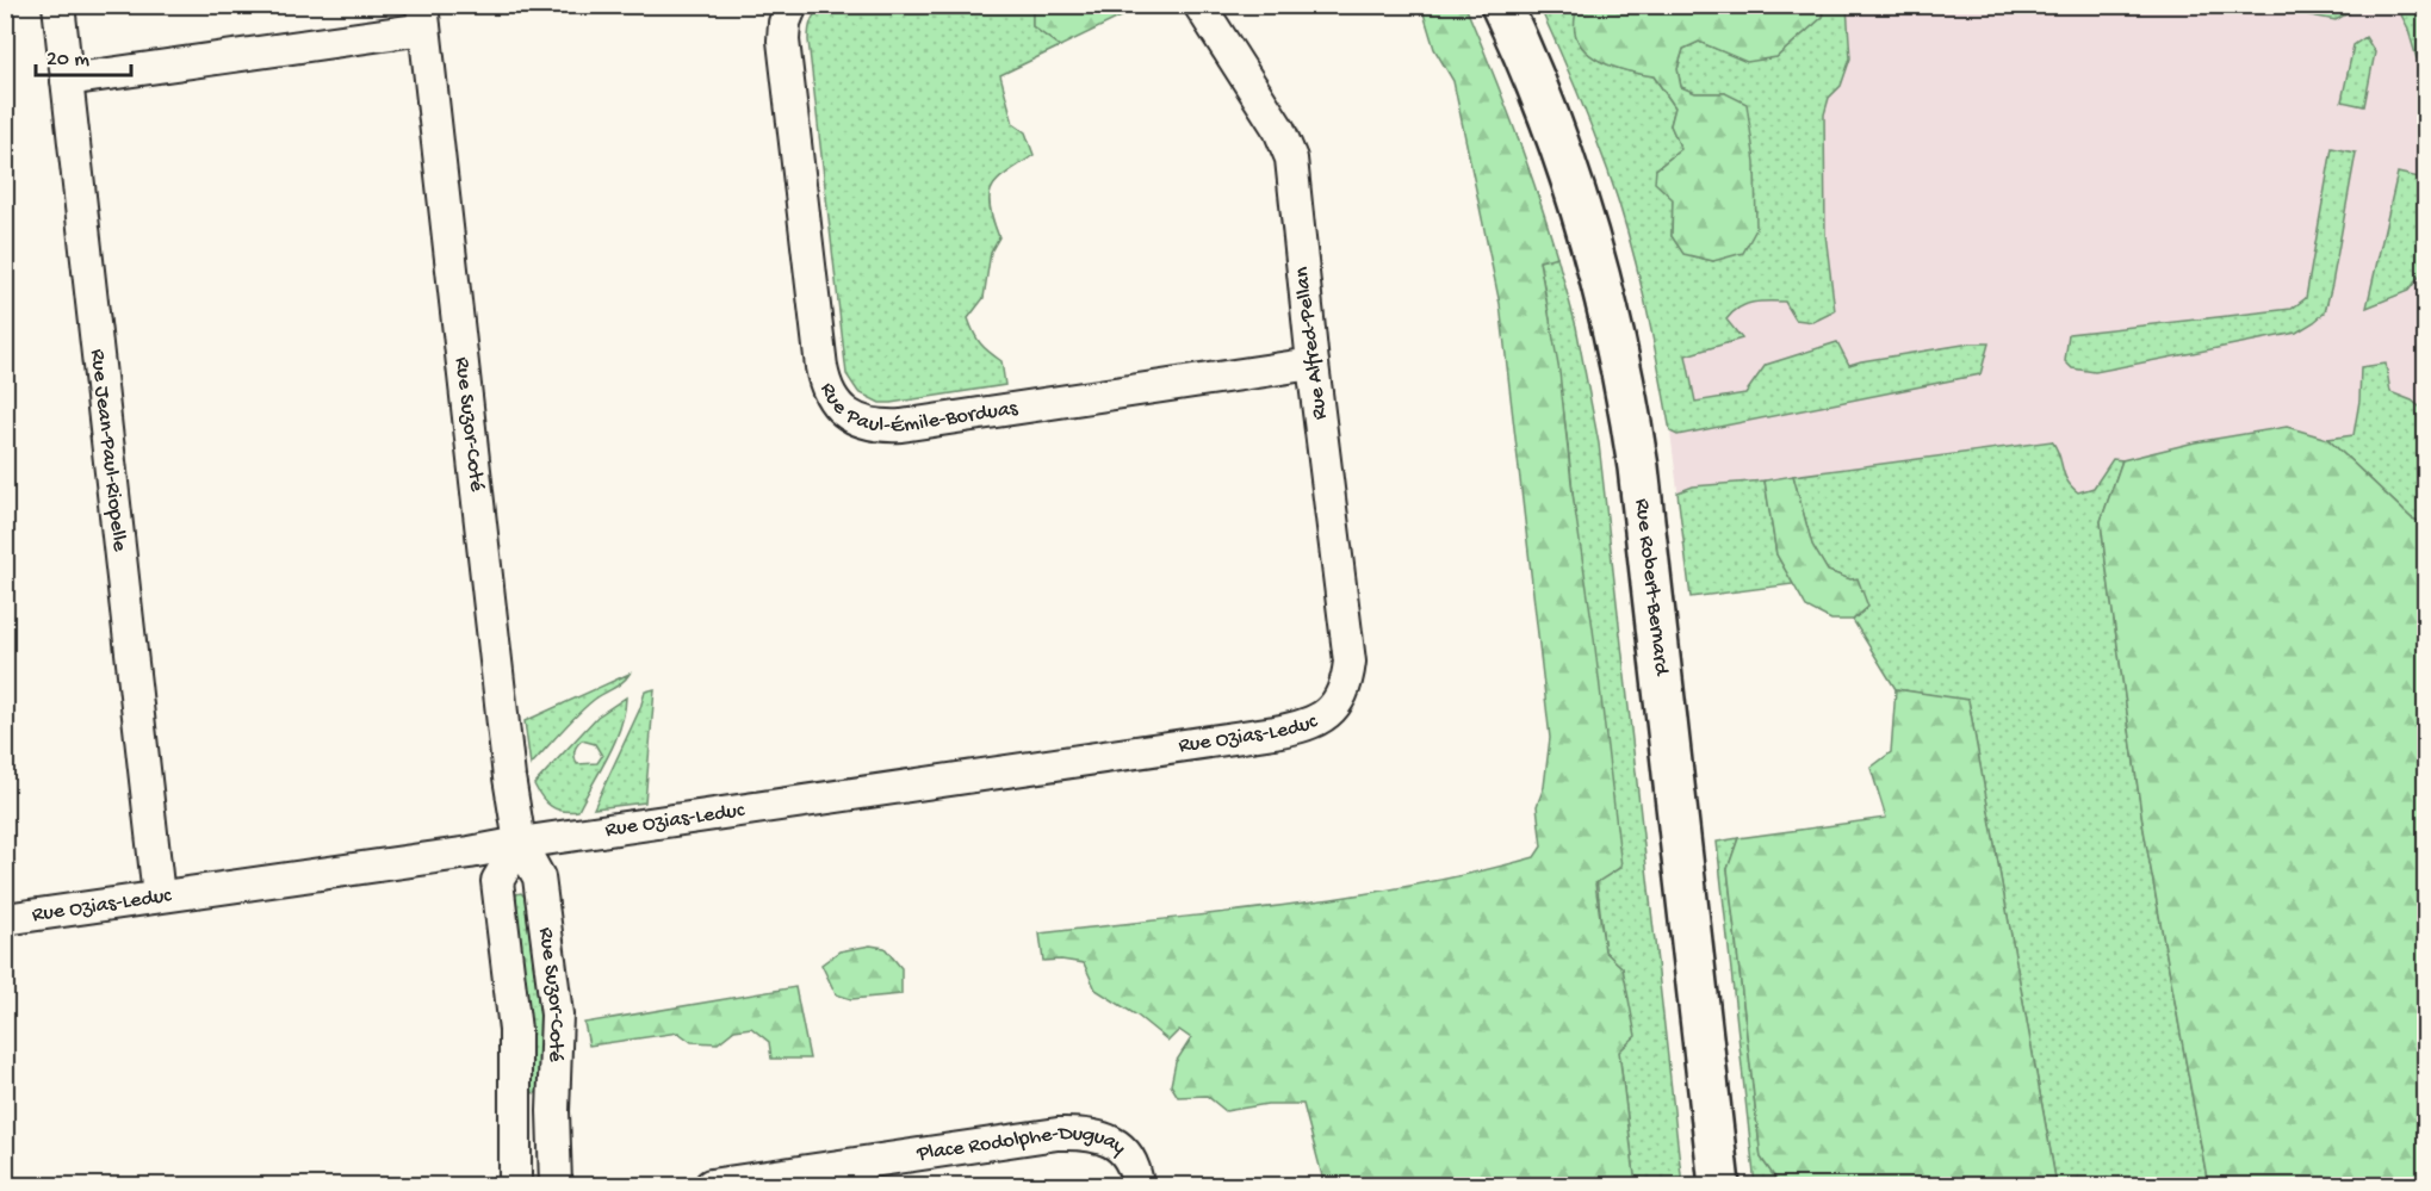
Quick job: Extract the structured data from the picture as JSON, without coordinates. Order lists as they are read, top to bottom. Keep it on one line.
{"streets":{"street":["Rue Alfred-Pellan","Rue Paul-Émile-Borduas","Rue Suzor-Coté","Rue Jean-Paul-Riopelle","Rue Robert-Bernard","Rue Ozias-Leduc","Place Rodolphe-Duguay"]},"crossings":[["Rue Alfred-Pellan","Rue Paul-Émile-Borduas"],["Rue Alfred-Pellan","Rue Ozias-Leduc"],["Rue Suzor-Coté","Rue Ozias-Leduc"],["Rue Jean-Paul-Riopelle","Rue Ozias-Leduc"]],"scale_bar":"20 m"}
